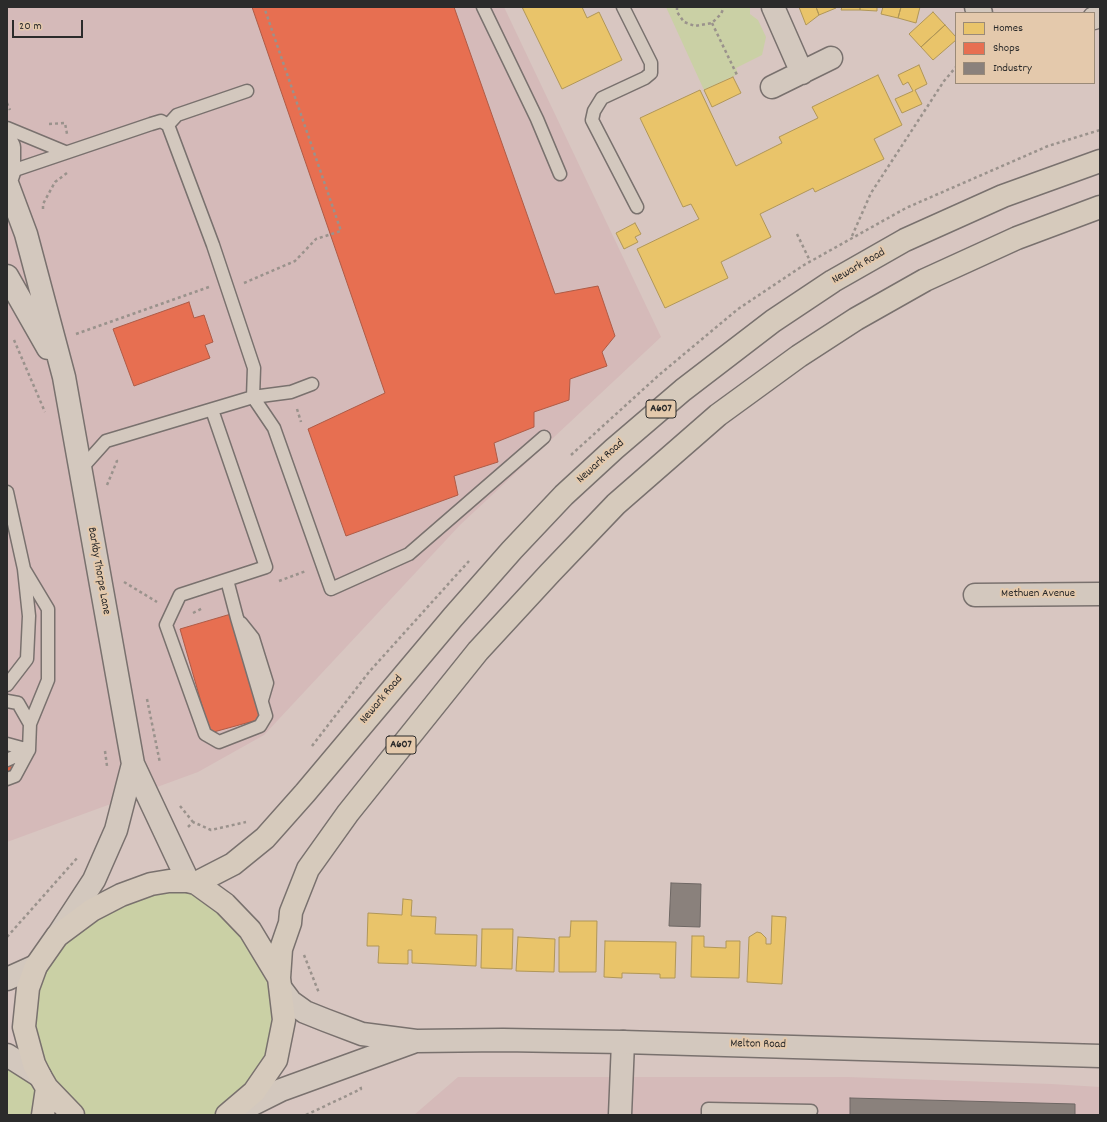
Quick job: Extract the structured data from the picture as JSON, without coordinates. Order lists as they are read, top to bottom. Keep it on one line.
{"streets":{"highway":["Newark Road","A607"],"street":["Barkby Thorpe Lane","Methuen Avenue","Melton Road"]},"crossings":[["Newark Road","Barkby Thorpe Lane"]],"legend":["Homes","Shops","Industry"],"scale_bar":"20 m"}
